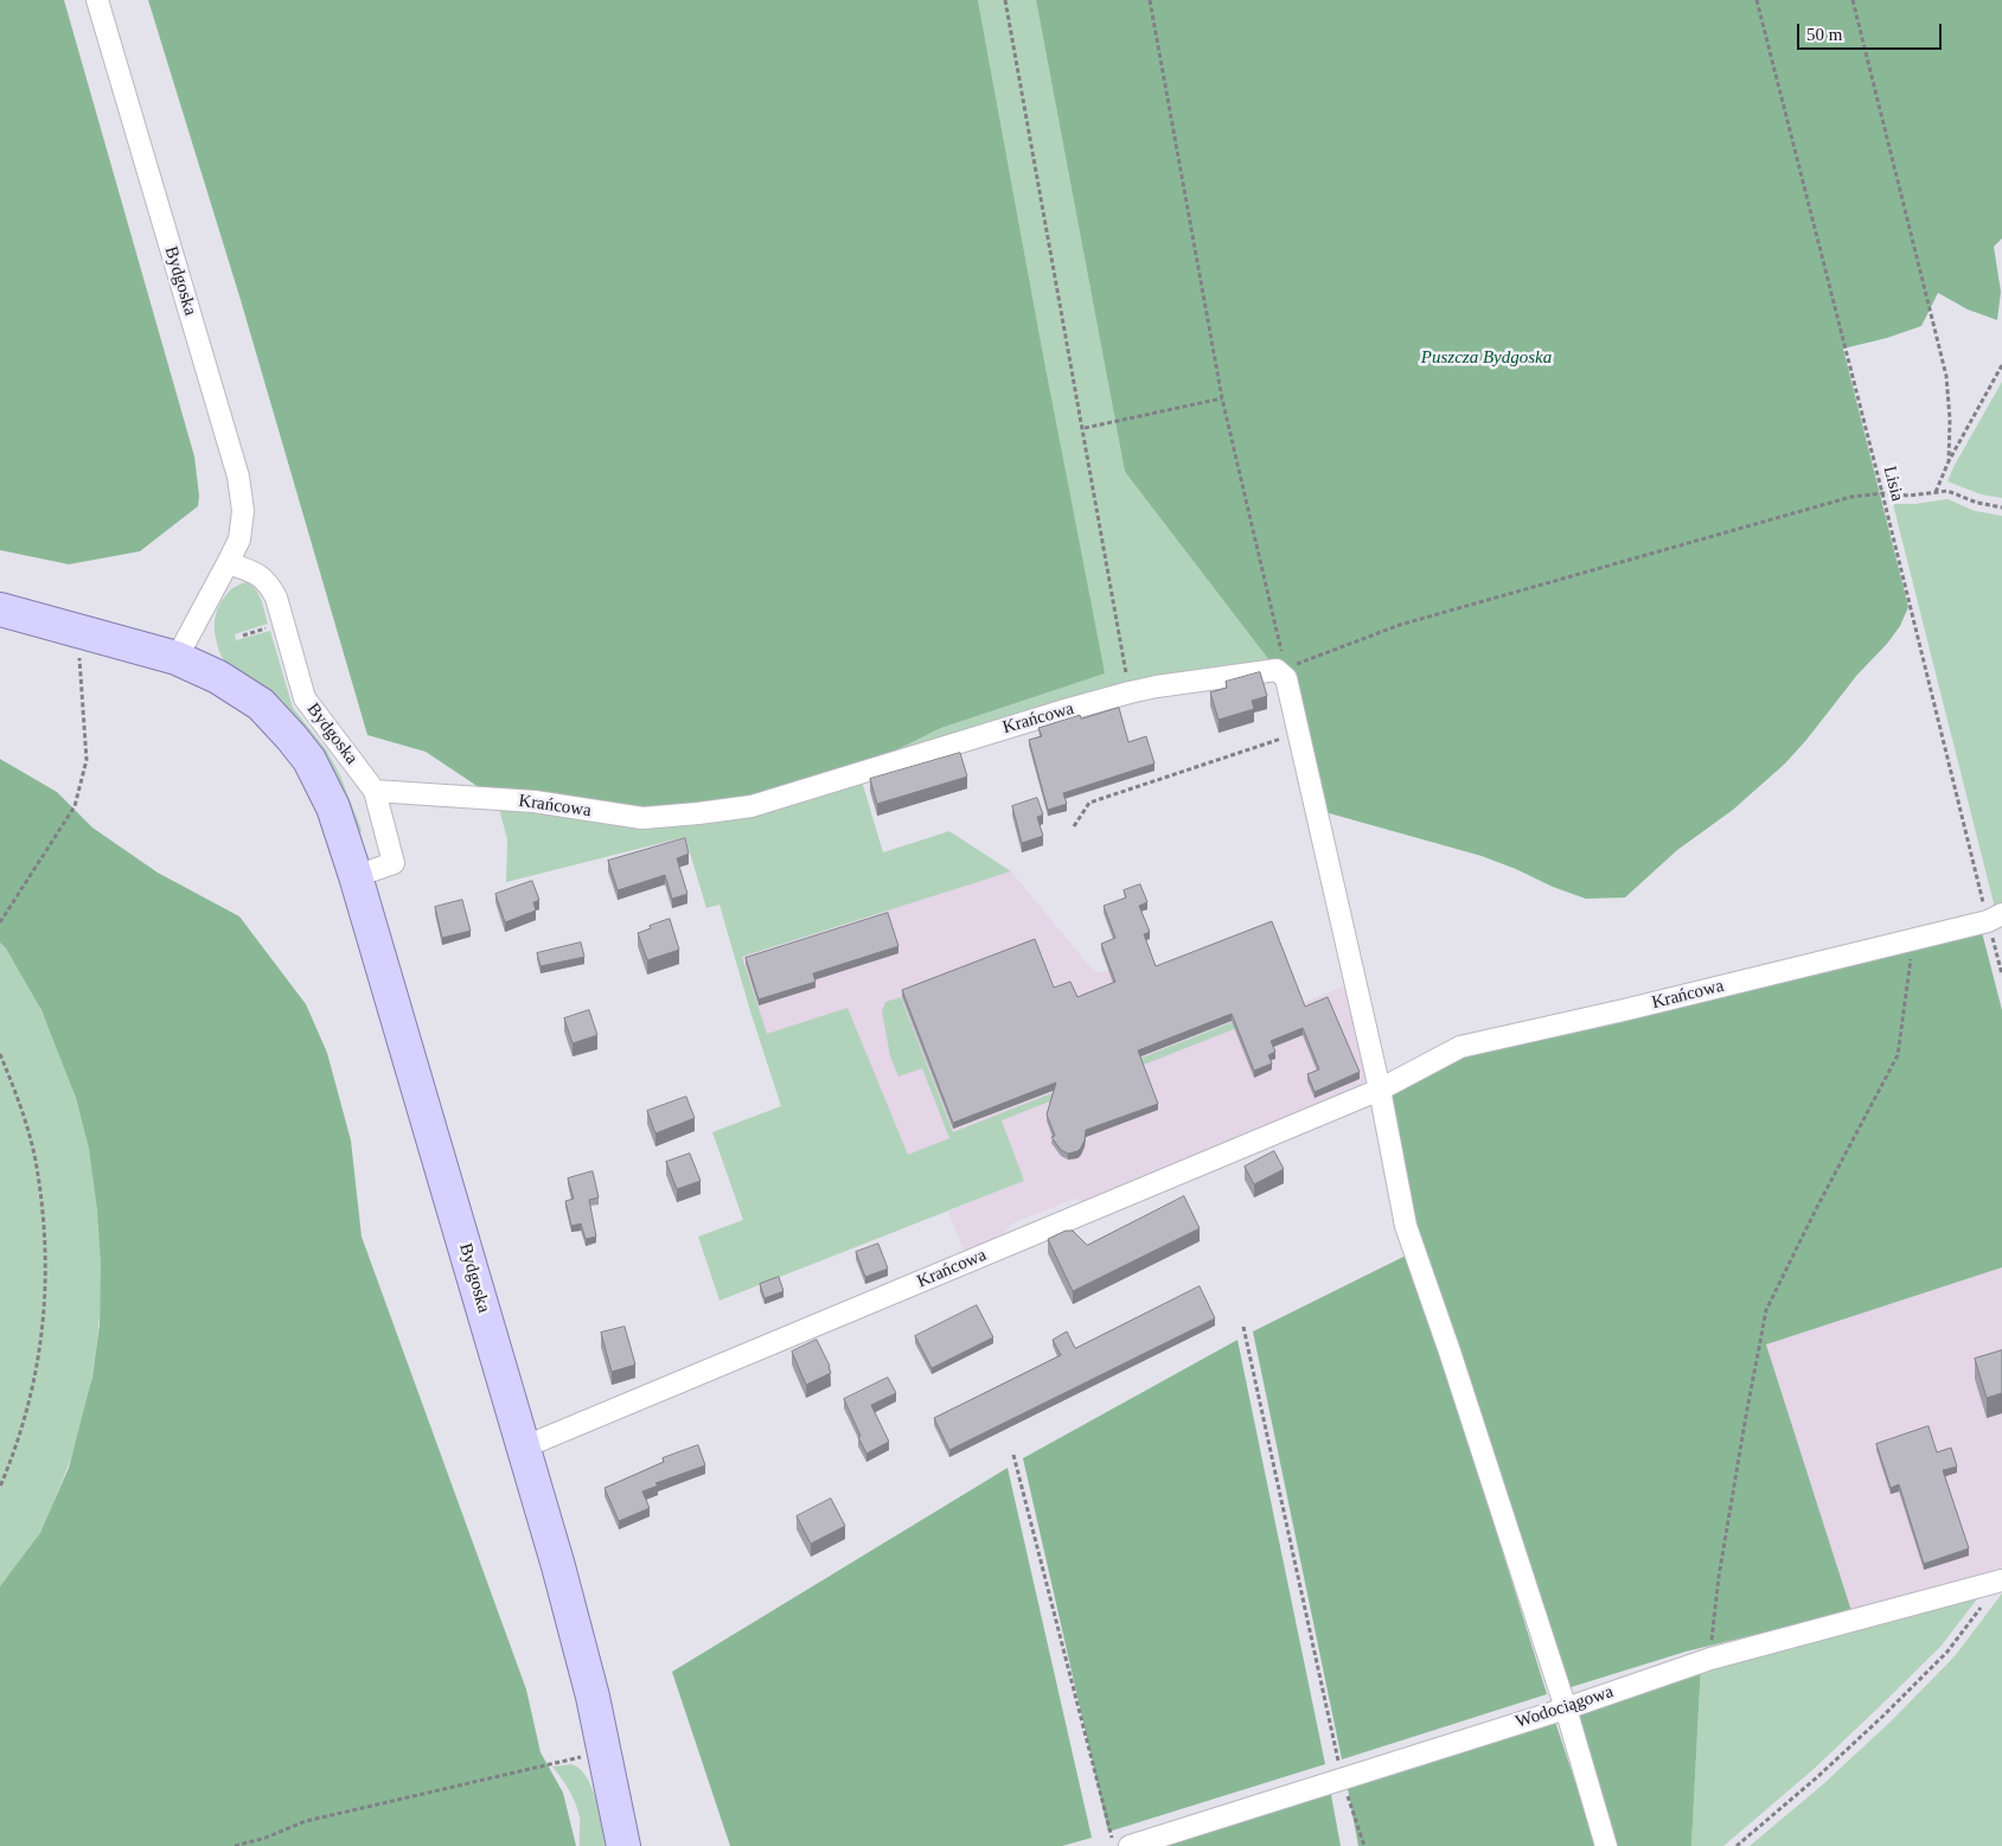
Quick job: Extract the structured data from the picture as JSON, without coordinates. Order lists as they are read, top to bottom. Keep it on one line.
{"streets":{"main road":["Bydgoska"],"street":["Krańcowa","Wodociągowa"],"path":["Lisia"]},"crossings":[["Bydgoska","Krańcowa"],["Lisia","Krańcowa"]],"parks":["Puszcza Bydgoska"],"scale_bar":"50 m"}
